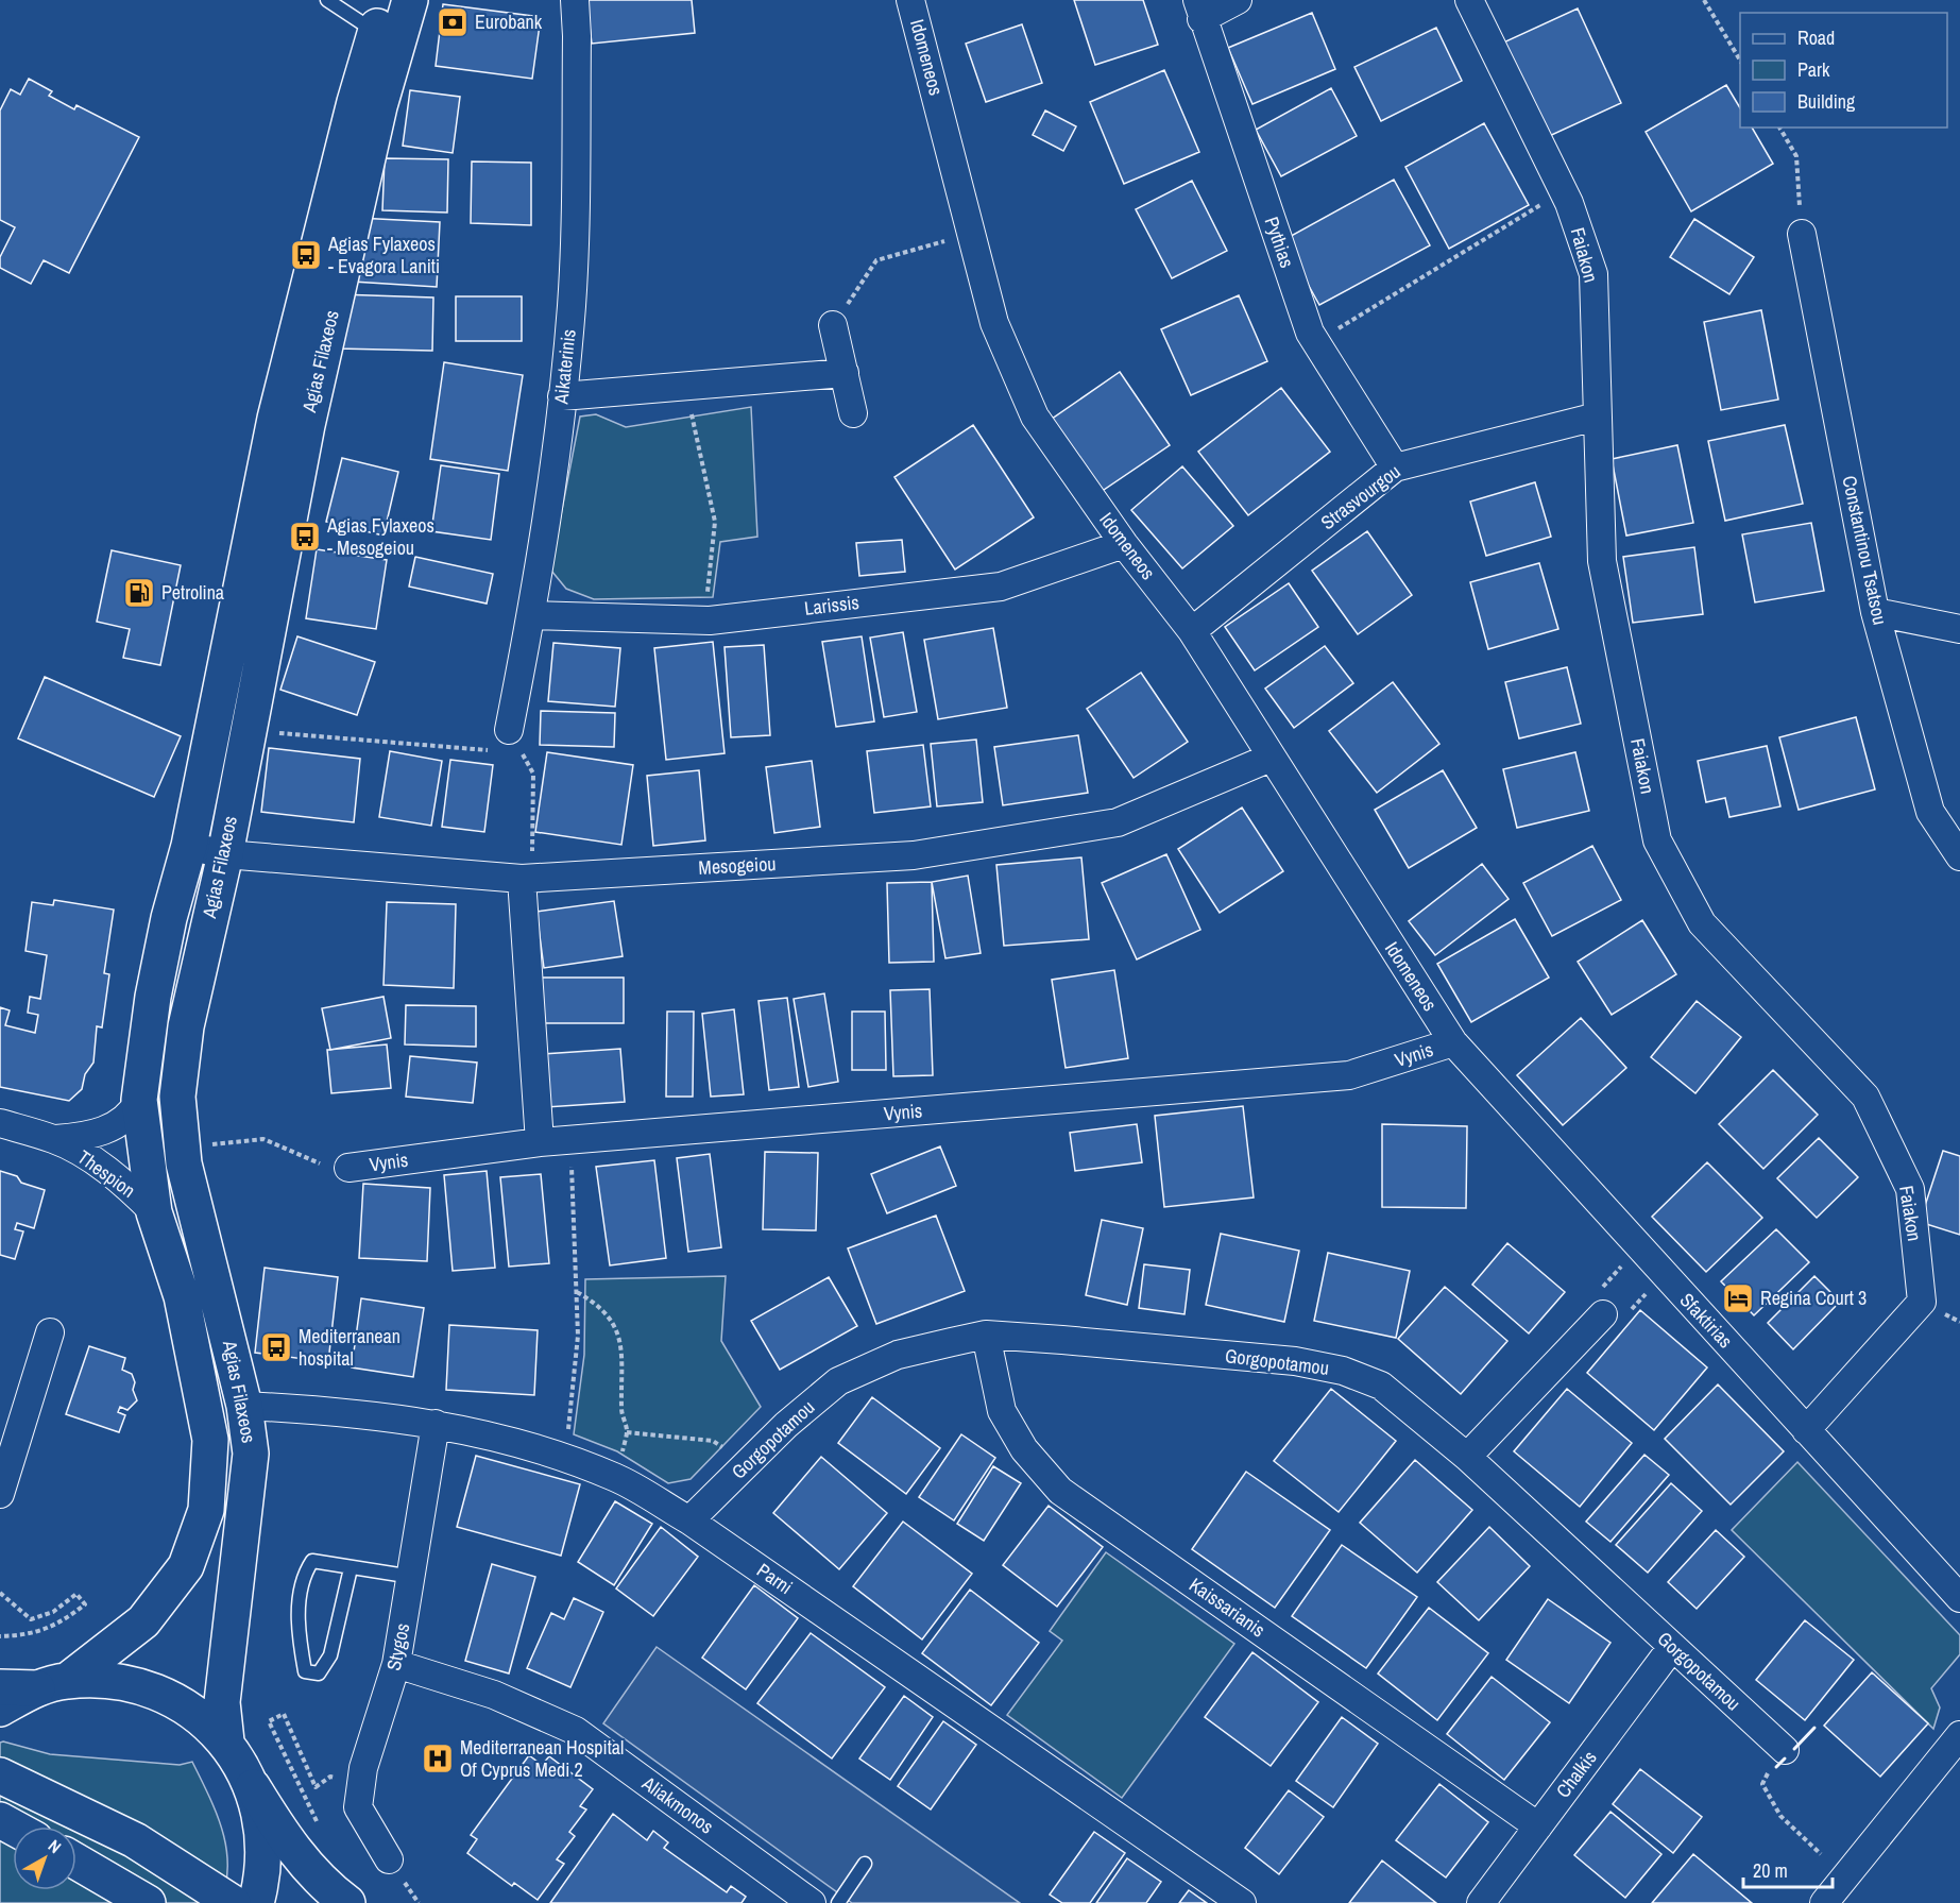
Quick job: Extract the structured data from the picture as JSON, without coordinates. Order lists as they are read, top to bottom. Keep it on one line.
{"streets":{"main road":["Agias Filaxeos"],"street":["Idomeneos","Pythias","Faiakon","Aikaterinis","Strasvourgou","Constantinou Tsatsou","Larissis","Mesogeiou","Vynis","Thespion","Sfaktirias","Gorgopotamou","Parni","Kaissarianis","Stygos","Chalkis","Aliakmonos"]},"crossings":[["Idomeneos","Strasvourgou"],["Idomeneos","Larissis"],["Idomeneos","Mesogeiou"],["Idomeneos","Vynis"],["Idomeneos","Sfaktirias"],["Pythias","Strasvourgou"],["Faiakon","Strasvourgou"],["Faiakon","Sfaktirias"],["Agias Filaxeos","Mesogeiou"],["Agias Filaxeos","Thespion"],["Agias Filaxeos","Parni"],["Aikaterinis","Larissis"],["Vynis","Sfaktirias"],["Gorgopotamou","Parni"],["Gorgopotamou","Kaissarianis"],["Gorgopotamou","Chalkis"],["Parni","Stygos"],["Kaissarianis","Chalkis"],["Stygos","Aliakmonos"]],"places":{"bank":["Eurobank"],"bus stop":["Agias Fylaxeos - Evagora Laniti","Agias Fylaxeos - Mesogeiou","Mediterranean hospital"],"fuel station":["Petrolina"],"hotel":["Regina Court 3"],"hospital":["Mediterranean Hospital Of Cyprus Medi 2"]},"legend":["Road","Park","Building"],"scale_bar":"20 m","north":"top right"}
